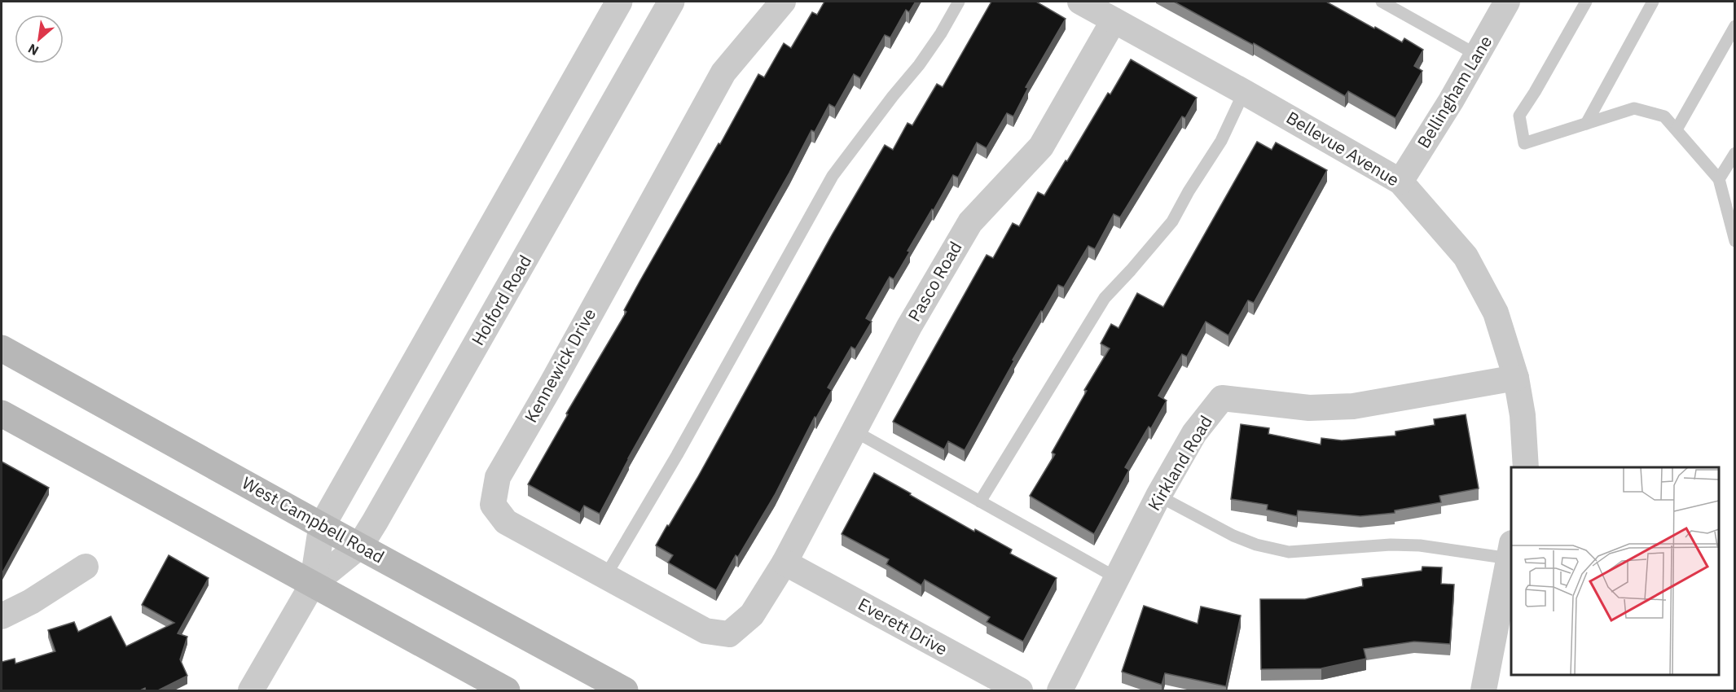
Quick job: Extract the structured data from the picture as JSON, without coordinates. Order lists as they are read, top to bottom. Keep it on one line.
{"streets":{"main road":["West Campbell Road"],"street":["Bellingham Lane","Bellevue Avenue","Pasco Road","Holford Road","Kennewick Drive","Kirkland Road","Everett Drive"]},"crossings":[["Bellingham Lane","Bellevue Avenue"],["Bellevue Avenue","Pasco Road"],["Bellevue Avenue","Kirkland Road"],["Pasco Road","Kennewick Drive"],["Pasco Road","Everett Drive"],["Holford Road","West Campbell Road"]],"north":"bottom left"}
